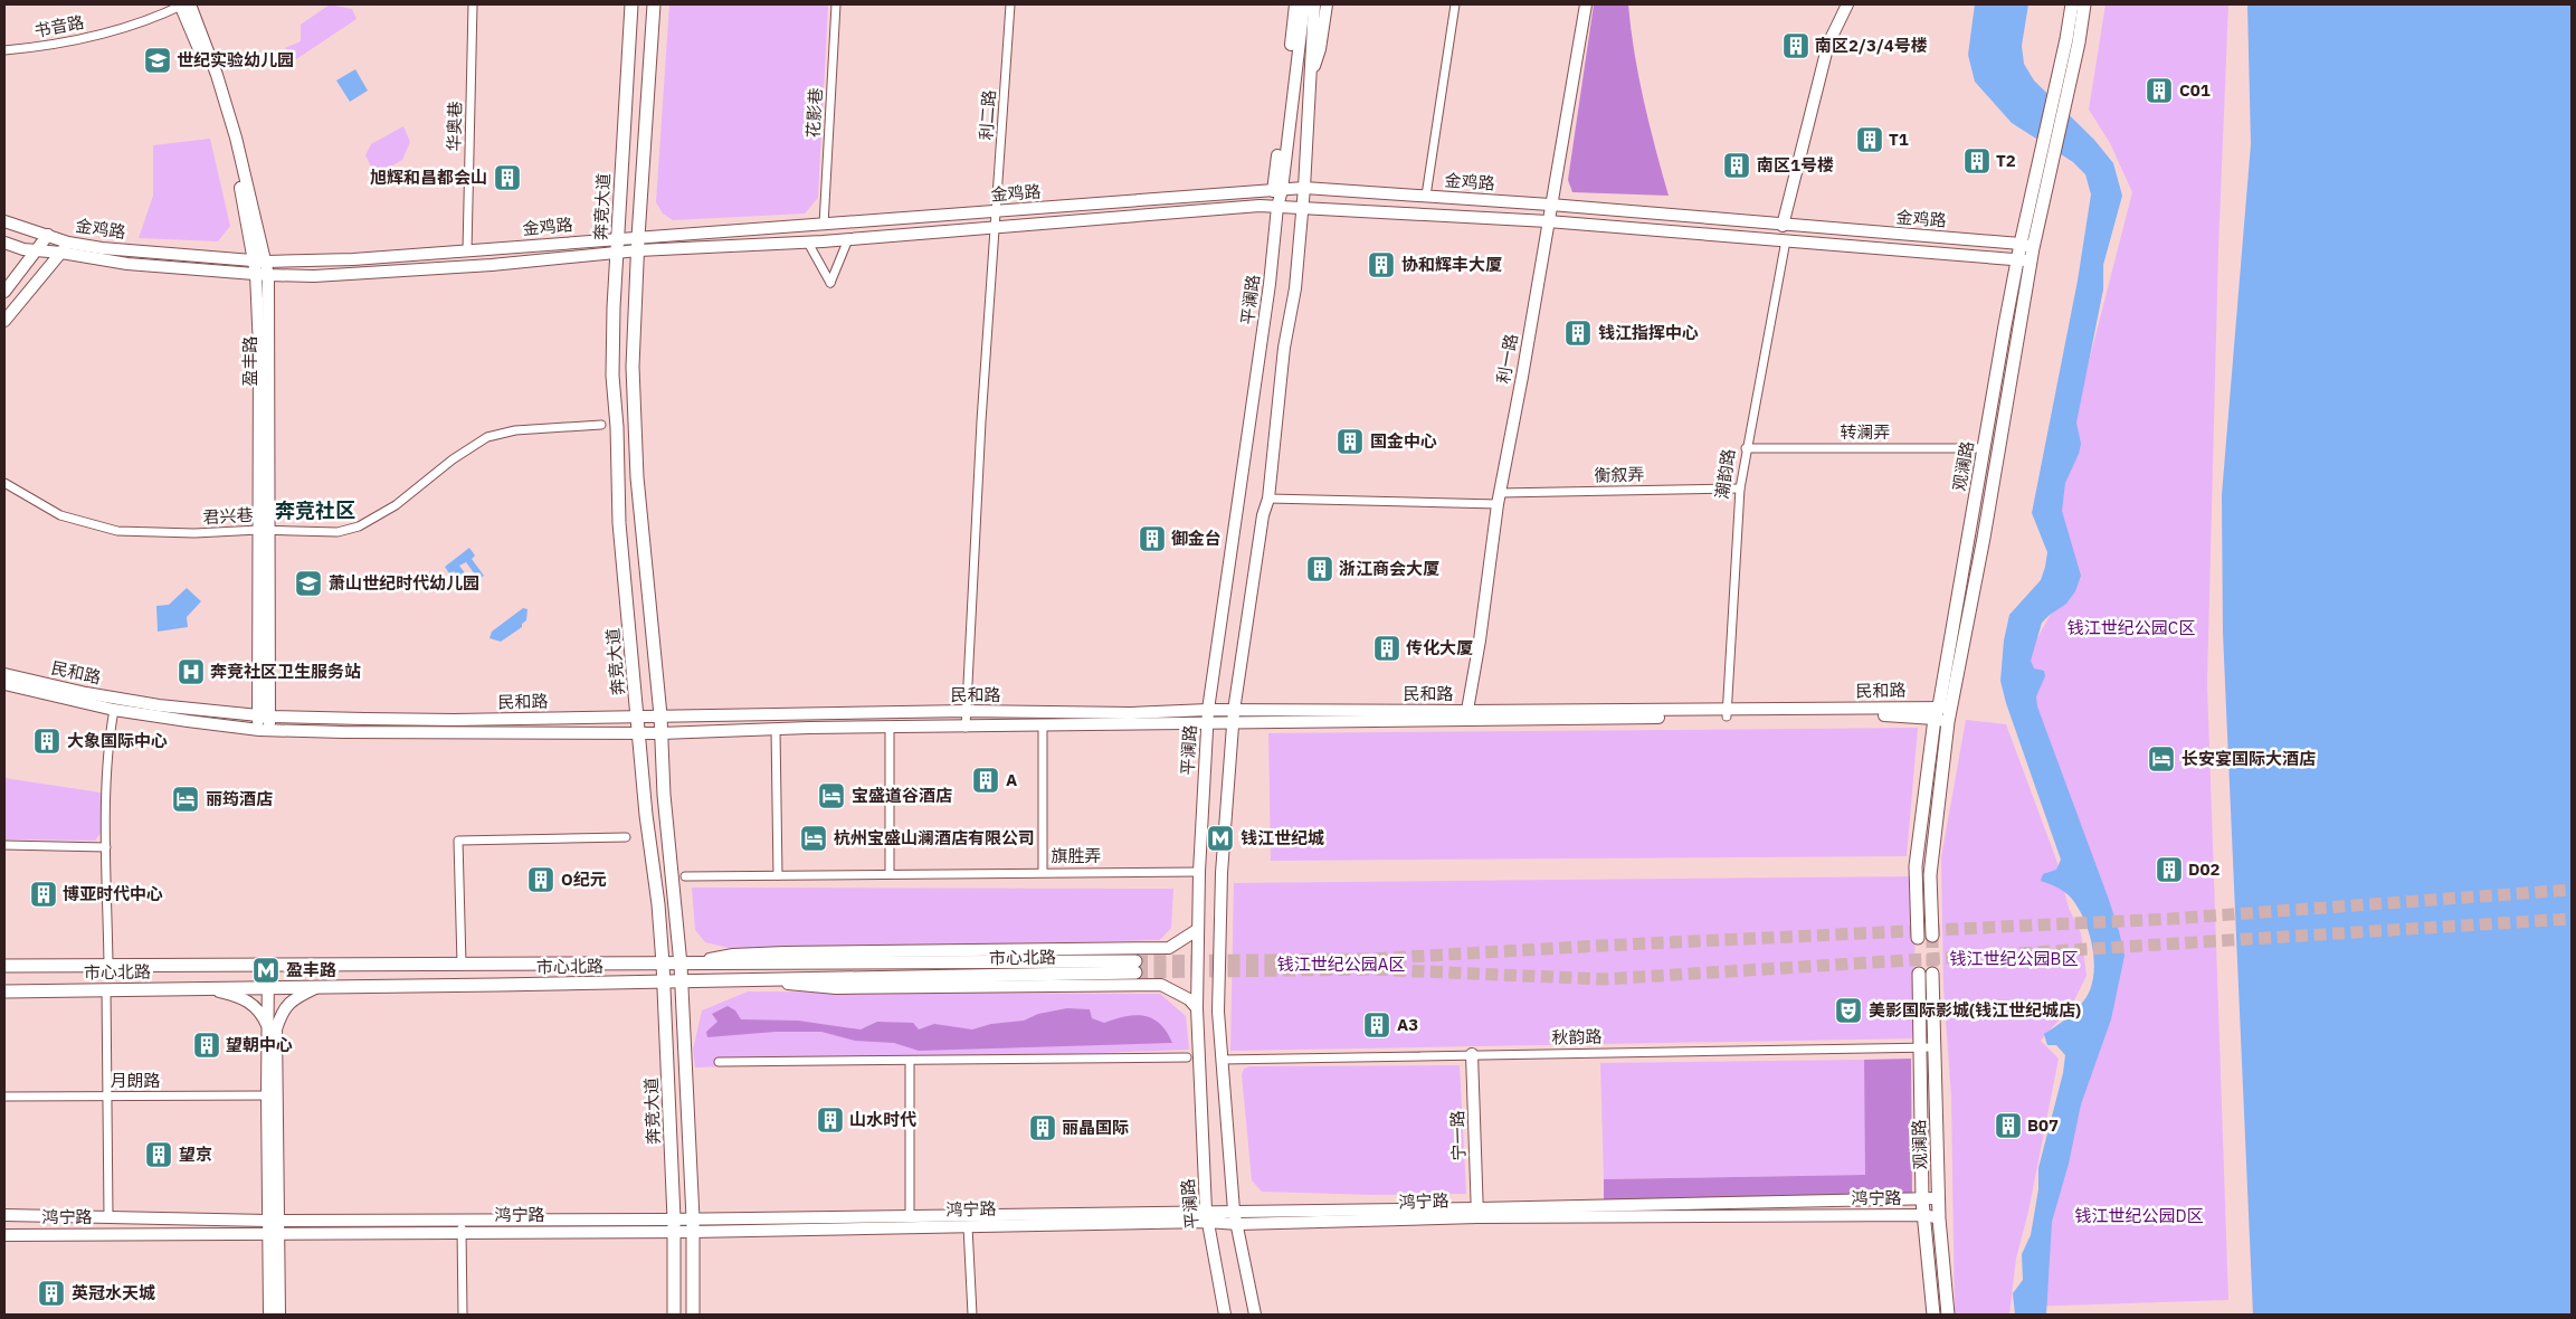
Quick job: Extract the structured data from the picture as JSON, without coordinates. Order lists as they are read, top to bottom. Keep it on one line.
{"streets":{"main road":["金鸡路","奔竞大道","平澜路","利一路","盈丰路","观澜路","民和路","市心北路","宁一路","鸿宁路"],"street":["书音路","花影巷","利二路","华奥巷","转澜弄","潮韵路","衡叙弄","君兴巷","旗胜弄","秋韵路","月朗路"]},"crossings":[["书音路","盈丰路"],["花影巷","金鸡路"],["利二路","金鸡路"],["利二路","民和路"],["华奥巷","金鸡路"],["金鸡路","奔竞大道"],["金鸡路","平澜路"],["金鸡路","利一路"],["金鸡路","盈丰路"],["金鸡路","观澜路"],["金鸡路","潮韵路"],["奔竞大道","民和路"],["奔竞大道","市心北路"],["奔竞大道","鸿宁路"],["平澜路","民和路"],["平澜路","旗胜弄"],["平澜路","鸿宁路"],["利一路","衡叙弄"],["利一路","民和路"],["盈丰路","君兴巷"],["盈丰路","民和路"],["转澜弄","观澜路"],["转澜弄","潮韵路"],["观澜路","民和路"],["观澜路","秋韵路"],["观澜路","鸿宁路"],["潮韵路","衡叙弄"],["潮韵路","民和路"],["秋韵路","宁一路"],["宁一路","鸿宁路"]],"districts":["奔竞社区"],"parks":["钱江世纪公园C区","钱江世纪公园B区","钱江世纪公园A区","钱江世纪公园D区"],"places":{"building":["南区2/3/4号楼","C01","T1","T2","南区1号楼","旭辉和昌都会山","协和辉丰大厦","钱江指挥中心","国金中心","御金台","浙江商会大厦","传化大厦","大象国际中心","A","D02","O纪元","博亚时代中心","A3","望朝中心","山水时代","B07","丽晶国际","望京","英冠水天城"],"school or university":["世纪实验幼儿园","萧山世纪时代幼儿园"],"hospital":["奔竞社区卫生服务站"],"hotel":["长安宴国际大酒店","宝盛道谷酒店","丽筠酒店","杭州宝盛山澜酒店有限公司"],"metro station":["钱江世纪城","盈丰路"],"theatre":["美影国际影城(钱江世纪城店)"]}}
